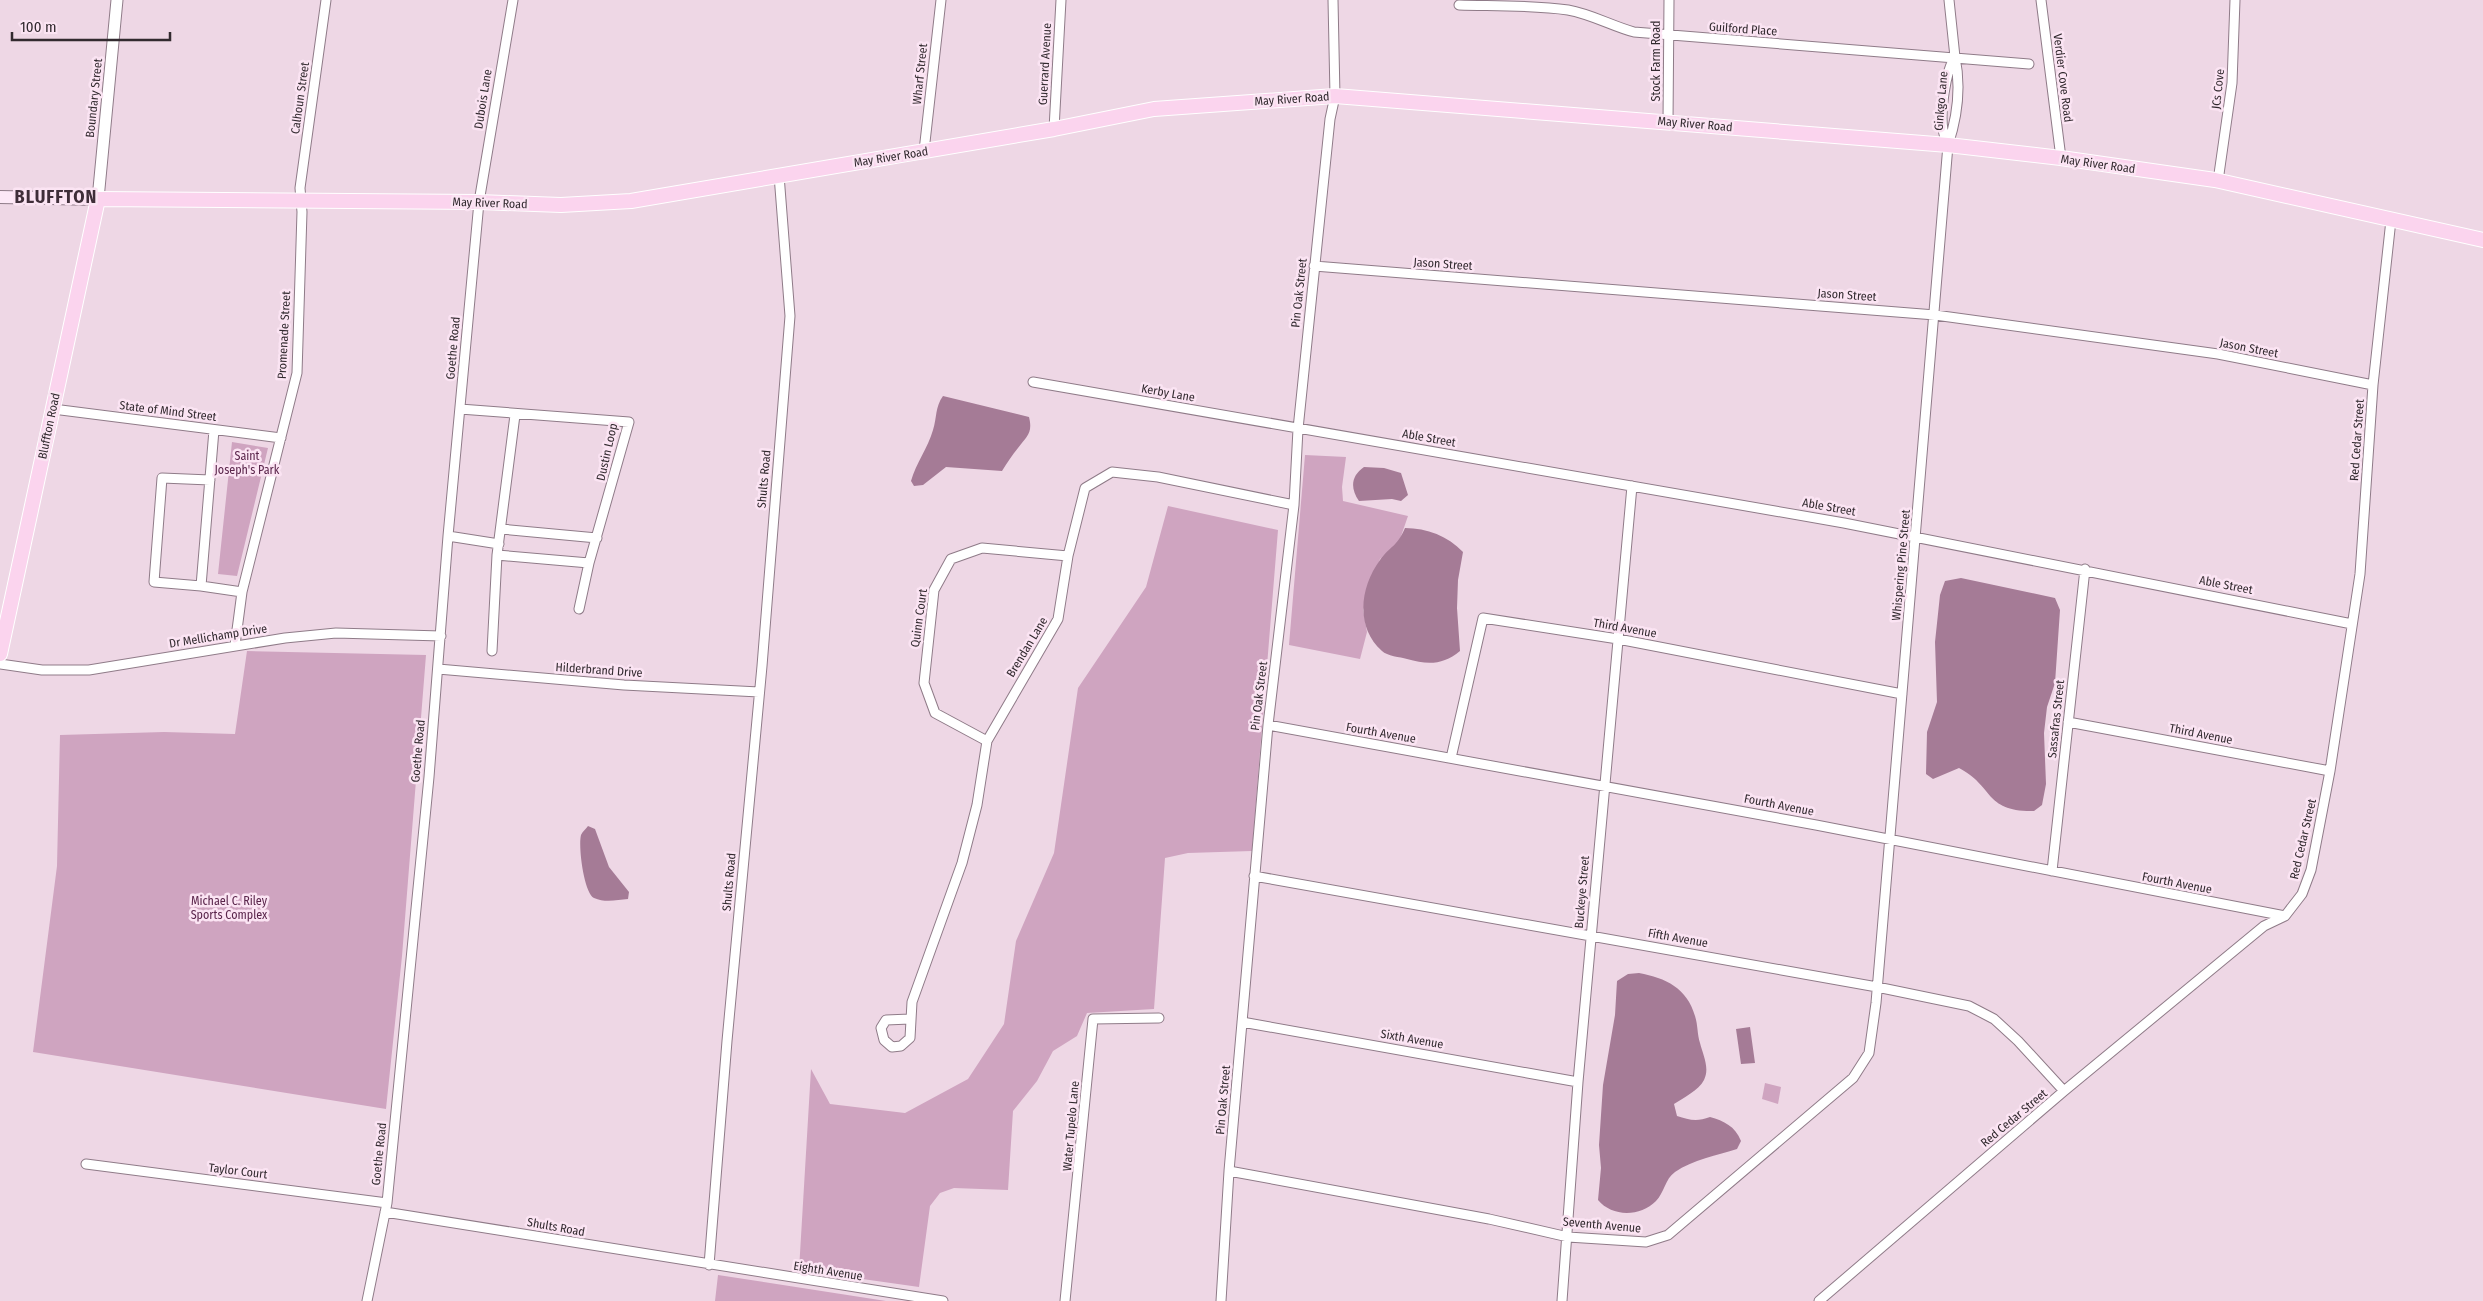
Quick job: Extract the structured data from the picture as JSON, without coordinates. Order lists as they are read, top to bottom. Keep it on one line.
{"streets":{"main road":["May River Road","Bluffton Road"],"street":["Guilford Place","Stock Farm Road","Guerrard Avenue","Wharf Street","Verdier Cove Road","JCs Cove","Boundary Street","Calhoun Street","Dubois Lane","Ginkgo Lane","Jason Street","Pin Oak Street","Promenade Street","Goethe Road","Kerby Lane","State of Mind Street","Able Street","Red Cedar Street","Dustin Loop","Shults Road","Whispering Pine Street","Quinn Court","Third Avenue","Dr Mellichamp Drive","Brendan Lane","Hilderbrand Drive","Sassafras Street","Fourth Avenue","Buckeye Street","Fifth Avenue","Sixth Avenue","Water Tupelo Lane","Taylor Court","Seventh Avenue","Eighth Avenue"]},"crossings":[["Guilford Place","Stock Farm Road"],["Guilford Place","Ginkgo Lane"],["Stock Farm Road","May River Road"],["Guerrard Avenue","May River Road"],["Wharf Street","May River Road"],["Verdier Cove Road","May River Road"],["JCs Cove","May River Road"],["Boundary Street","May River Road"],["Boundary Street","Bluffton Road"],["Calhoun Street","May River Road"],["Calhoun Street","Promenade Street"],["Dubois Lane","May River Road"],["Dubois Lane","Goethe Road"],["May River Road","Ginkgo Lane"],["May River Road","Pin Oak Street"],["May River Road","Promenade Street"],["May River Road","Goethe Road"],["May River Road","Bluffton Road"],["May River Road","Red Cedar Street"],["May River Road","Shults Road"],["May River Road","Whispering Pine Street"],["Ginkgo Lane","Whispering Pine Street"],["Jason Street","Pin Oak Street"],["Jason Street","Red Cedar Street"],["Jason Street","Whispering Pine Street"],["Pin Oak Street","Kerby Lane"],["Pin Oak Street","Able Street"],["Pin Oak Street","Brendan Lane"],["Pin Oak Street","Fourth Avenue"],["Pin Oak Street","Fifth Avenue"],["Pin Oak Street","Sixth Avenue"],["Pin Oak Street","Seventh Avenue"],["Promenade Street","State of Mind Street"],["Promenade Street","Dr Mellichamp Drive"],["Goethe Road","Dustin Loop"],["Goethe Road","Shults Road"],["Goethe Road","Dr Mellichamp Drive"],["Goethe Road","Hilderbrand Drive"],["Goethe Road","Taylor Court"],["Kerby Lane","Able Street"],["State of Mind Street","Bluffton Road"],["Able Street","Red Cedar Street"],["Able Street","Whispering Pine Street"],["Able Street","Sassafras Street"],["Able Street","Buckeye Street"],["Red Cedar Street","Third Avenue"],["Red Cedar Street","Fourth Avenue"],["Red Cedar Street","Fifth Avenue"],["Shults Road","Hilderbrand Drive"],["Shults Road","Taylor Court"],["Shults Road","Eighth Avenue"],["Whispering Pine Street","Third Avenue"],["Whispering Pine Street","Fourth Avenue"],["Whispering Pine Street","Fifth Avenue"],["Whispering Pine Street","Seventh Avenue"],["Quinn Court","Brendan Lane"],["Third Avenue","Sassafras Street"],["Third Avenue","Fourth Avenue"],["Third Avenue","Buckeye Street"],["Sassafras Street","Fourth Avenue"],["Fourth Avenue","Buckeye Street"],["Buckeye Street","Fifth Avenue"],["Buckeye Street","Sixth Avenue"],["Buckeye Street","Seventh Avenue"],["Fifth Avenue","Seventh Avenue"]],"districts":["BLUFFTON"],"parks":["Saint Joseph's Park","Michael C. Riley Sports Complex"],"scale_bar":"100 m"}
